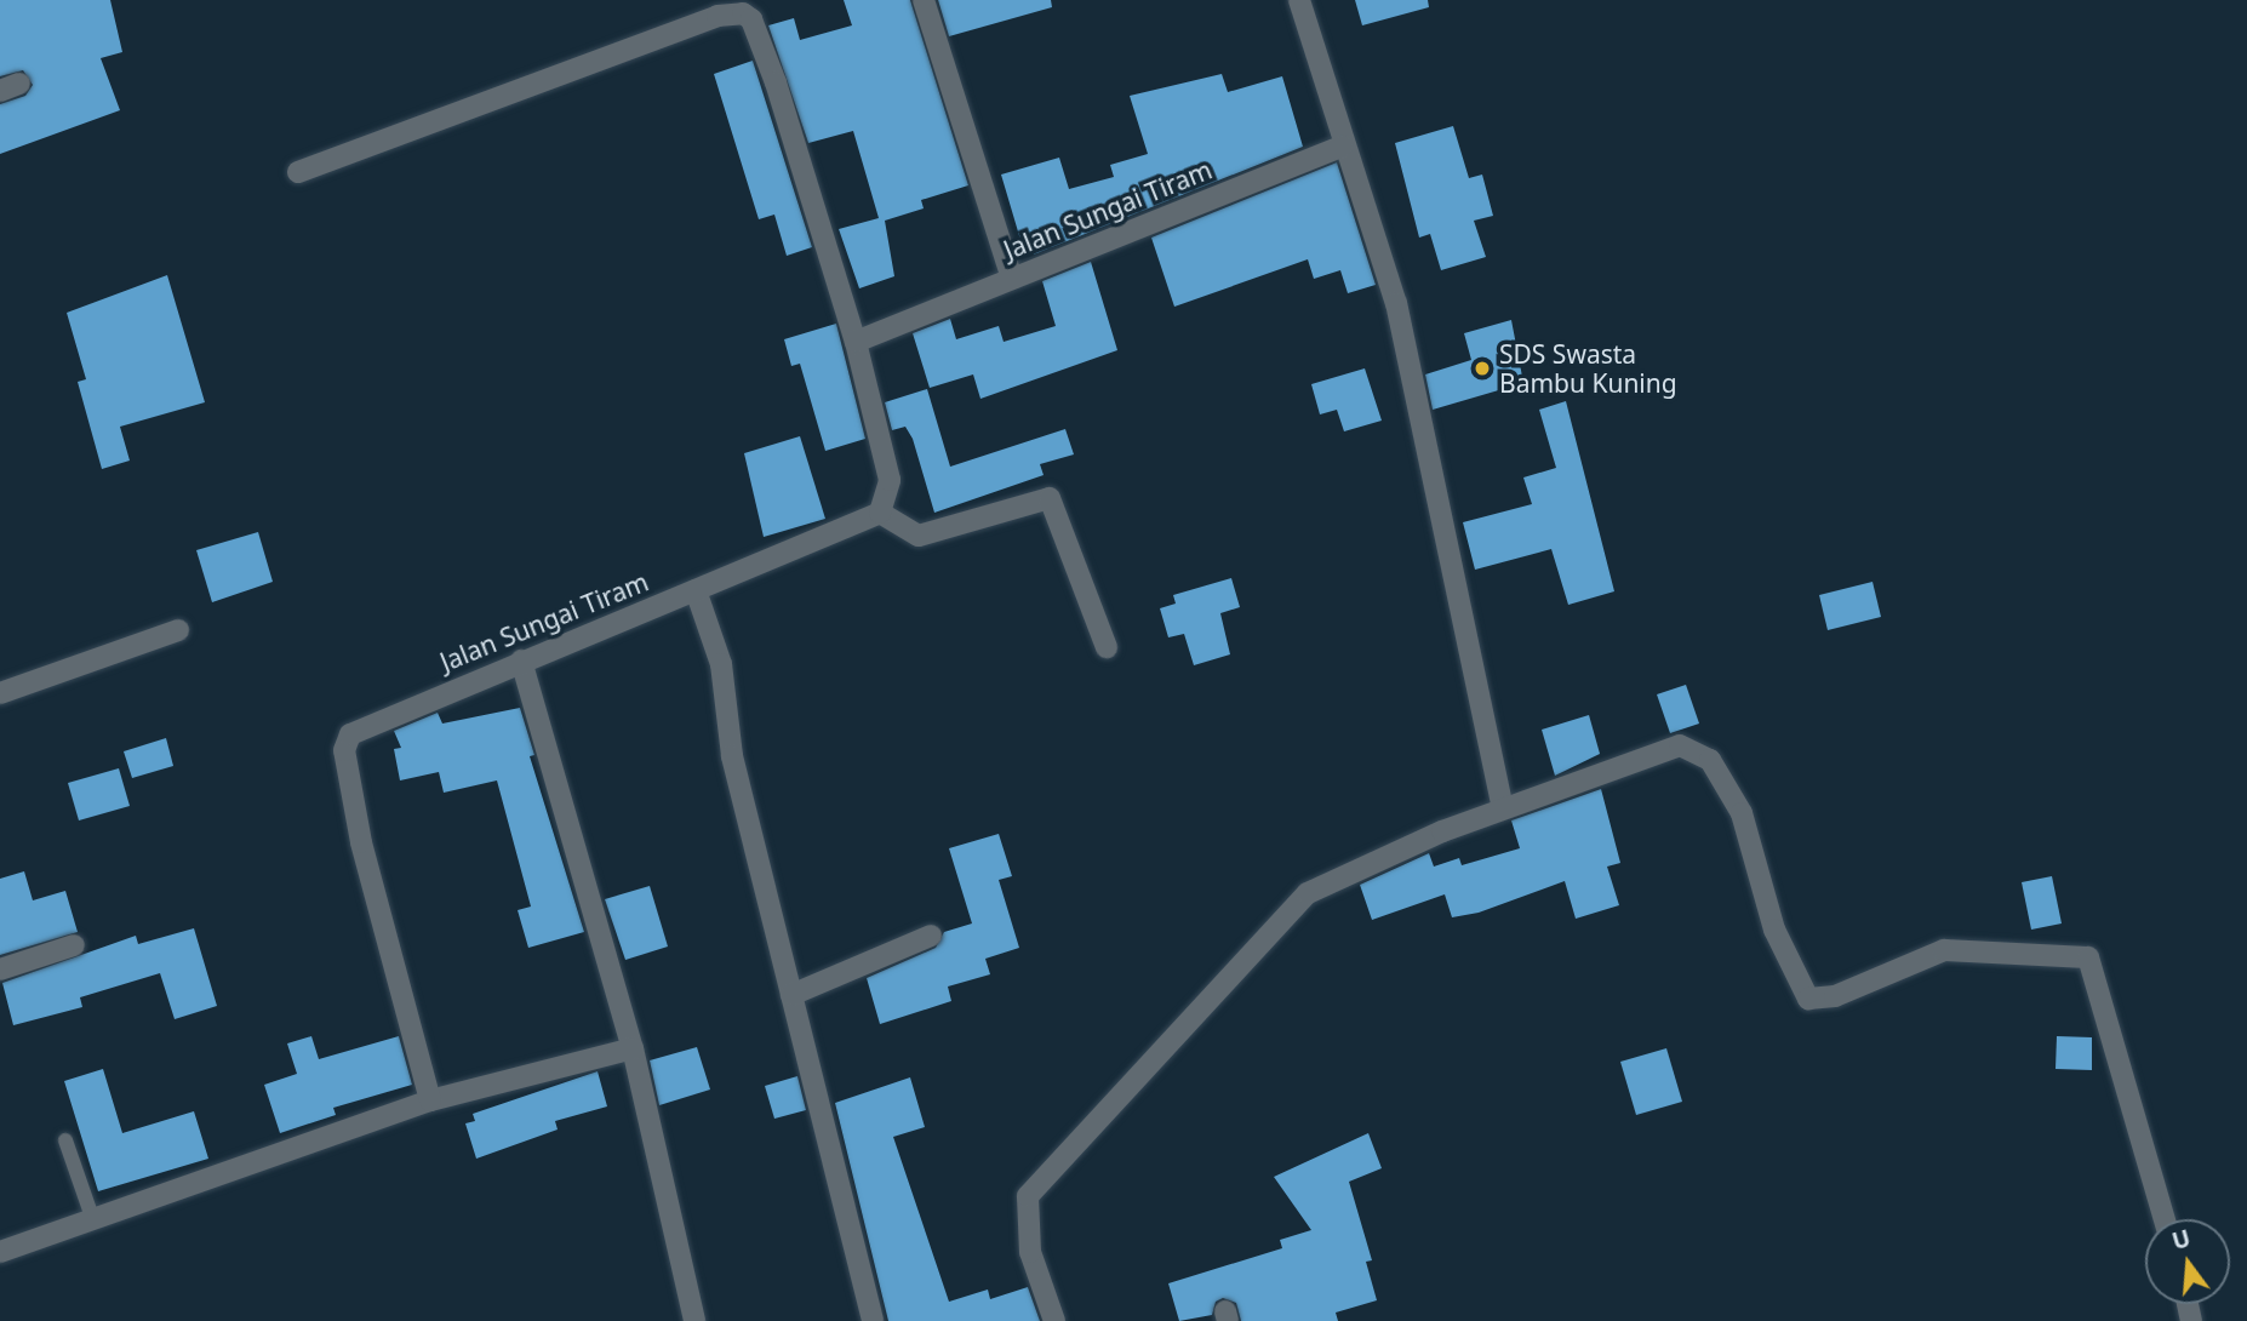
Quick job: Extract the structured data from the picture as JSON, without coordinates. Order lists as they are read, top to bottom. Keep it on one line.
{"streets":{"street":["Jalan Sungai Tiram"]},"places":["SDS Swasta Bambu Kuning"],"north":"top"}
